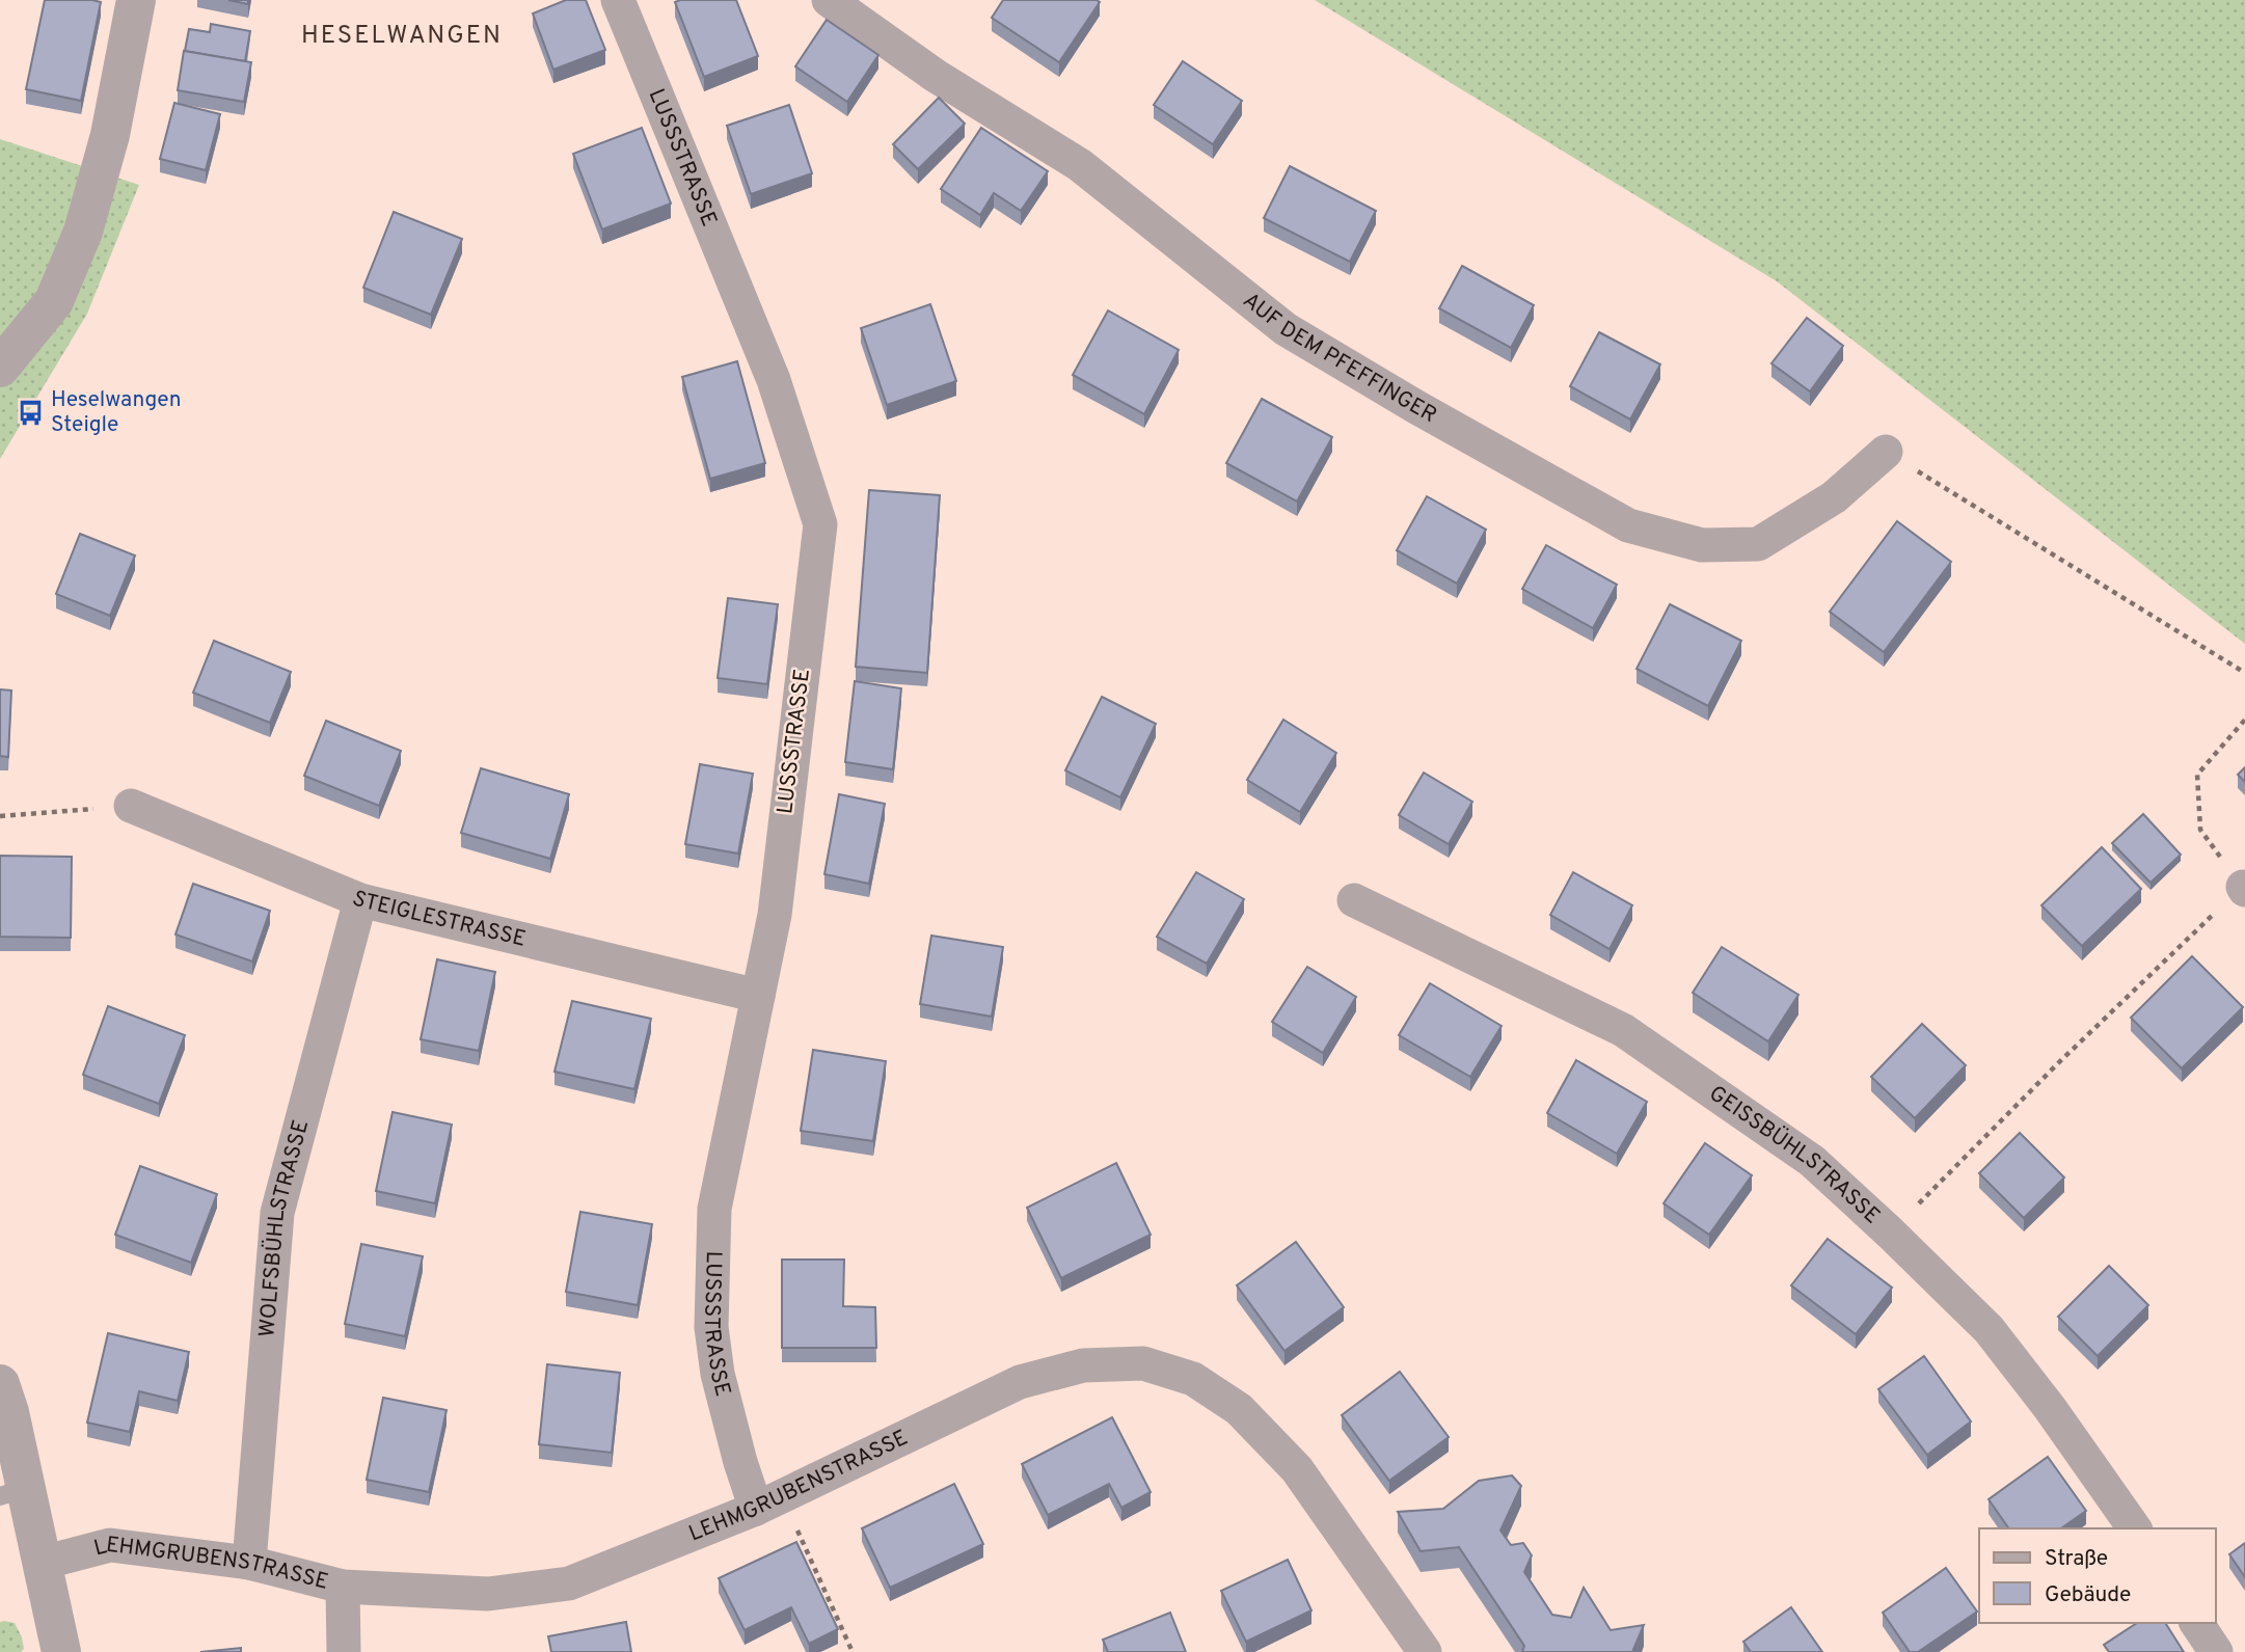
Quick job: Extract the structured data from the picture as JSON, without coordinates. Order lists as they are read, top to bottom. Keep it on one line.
{"streets":{"street":["LUSSSTRASSE","AUF DEM PFEFFINGER","STEIGLESTRASSE","GEISSBÜHLSTRASSE","WOLFSBÜHLSTRASSE","LEHMGRUBENSTRASSE"]},"crossings":[["LUSSSTRASSE","STEIGLESTRASSE"],["LUSSSTRASSE","LEHMGRUBENSTRASSE"],["STEIGLESTRASSE","WOLFSBÜHLSTRASSE"],["WOLFSBÜHLSTRASSE","LEHMGRUBENSTRASSE"]],"districts":["HESELWANGEN"],"places":{"bus stop":["Heselwangen Steigle"]},"legend":["Straße","Gebäude"]}
